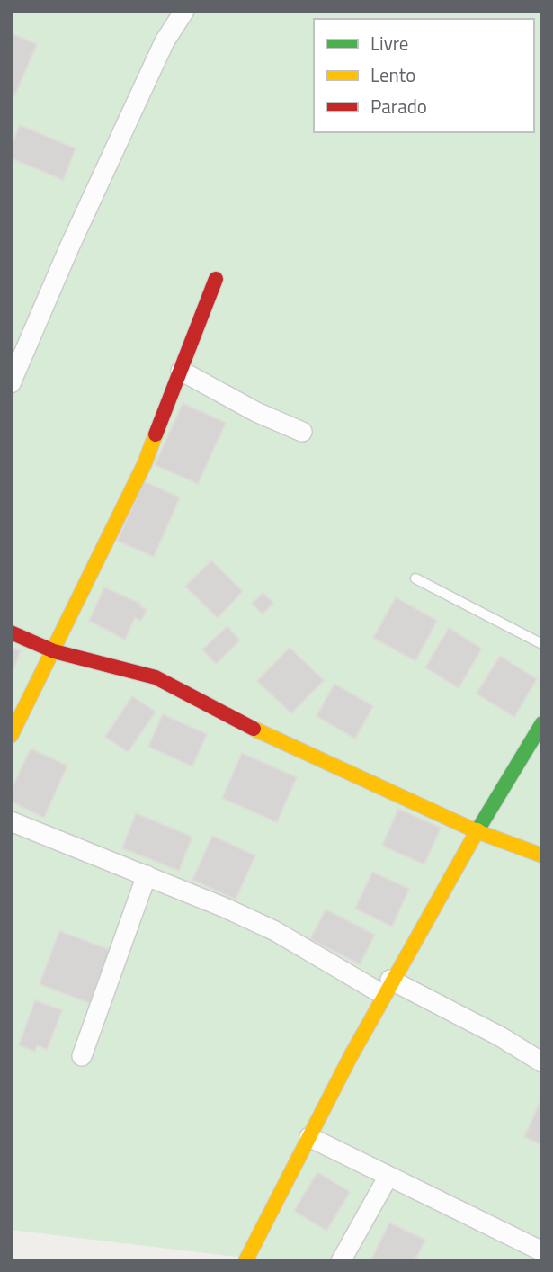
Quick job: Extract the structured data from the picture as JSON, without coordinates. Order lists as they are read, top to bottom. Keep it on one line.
{"legend":["Livre","Lento","Parado"]}
